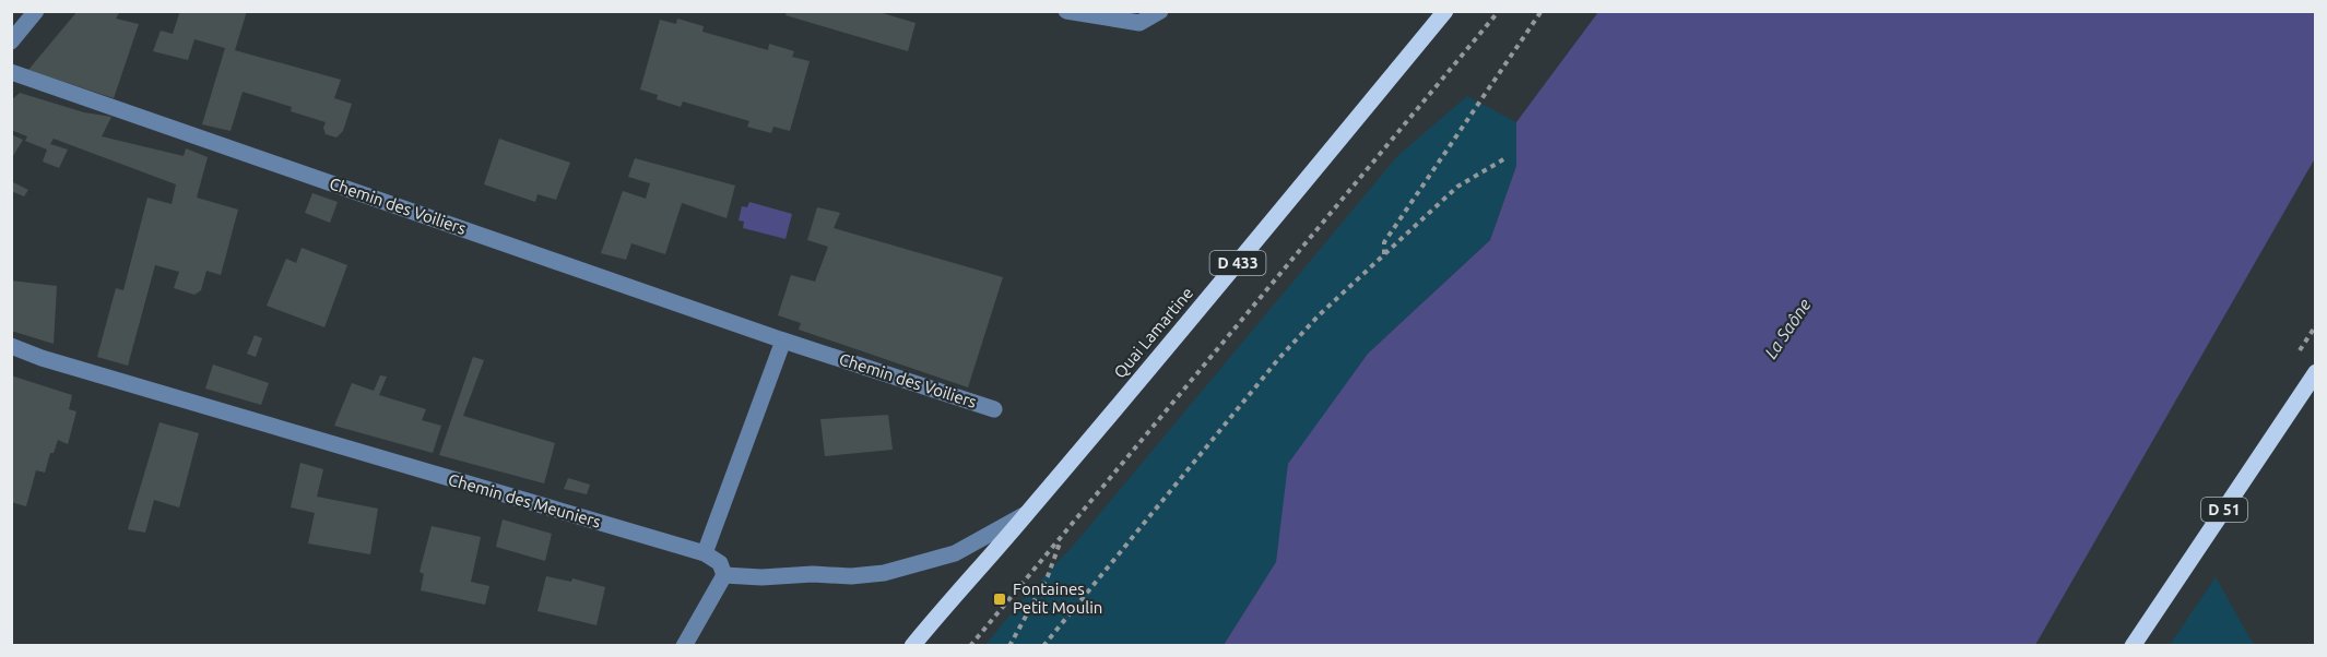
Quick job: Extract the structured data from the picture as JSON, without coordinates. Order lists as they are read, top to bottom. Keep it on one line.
{"streets":{"main road":["D 433","Quai Lamartine","D 51"],"street":["Chemin des Voiliers","Chemin des Meuniers"]},"water":["La Saône"],"places":{"transit":["Fontaines Petit Moulin"]}}
